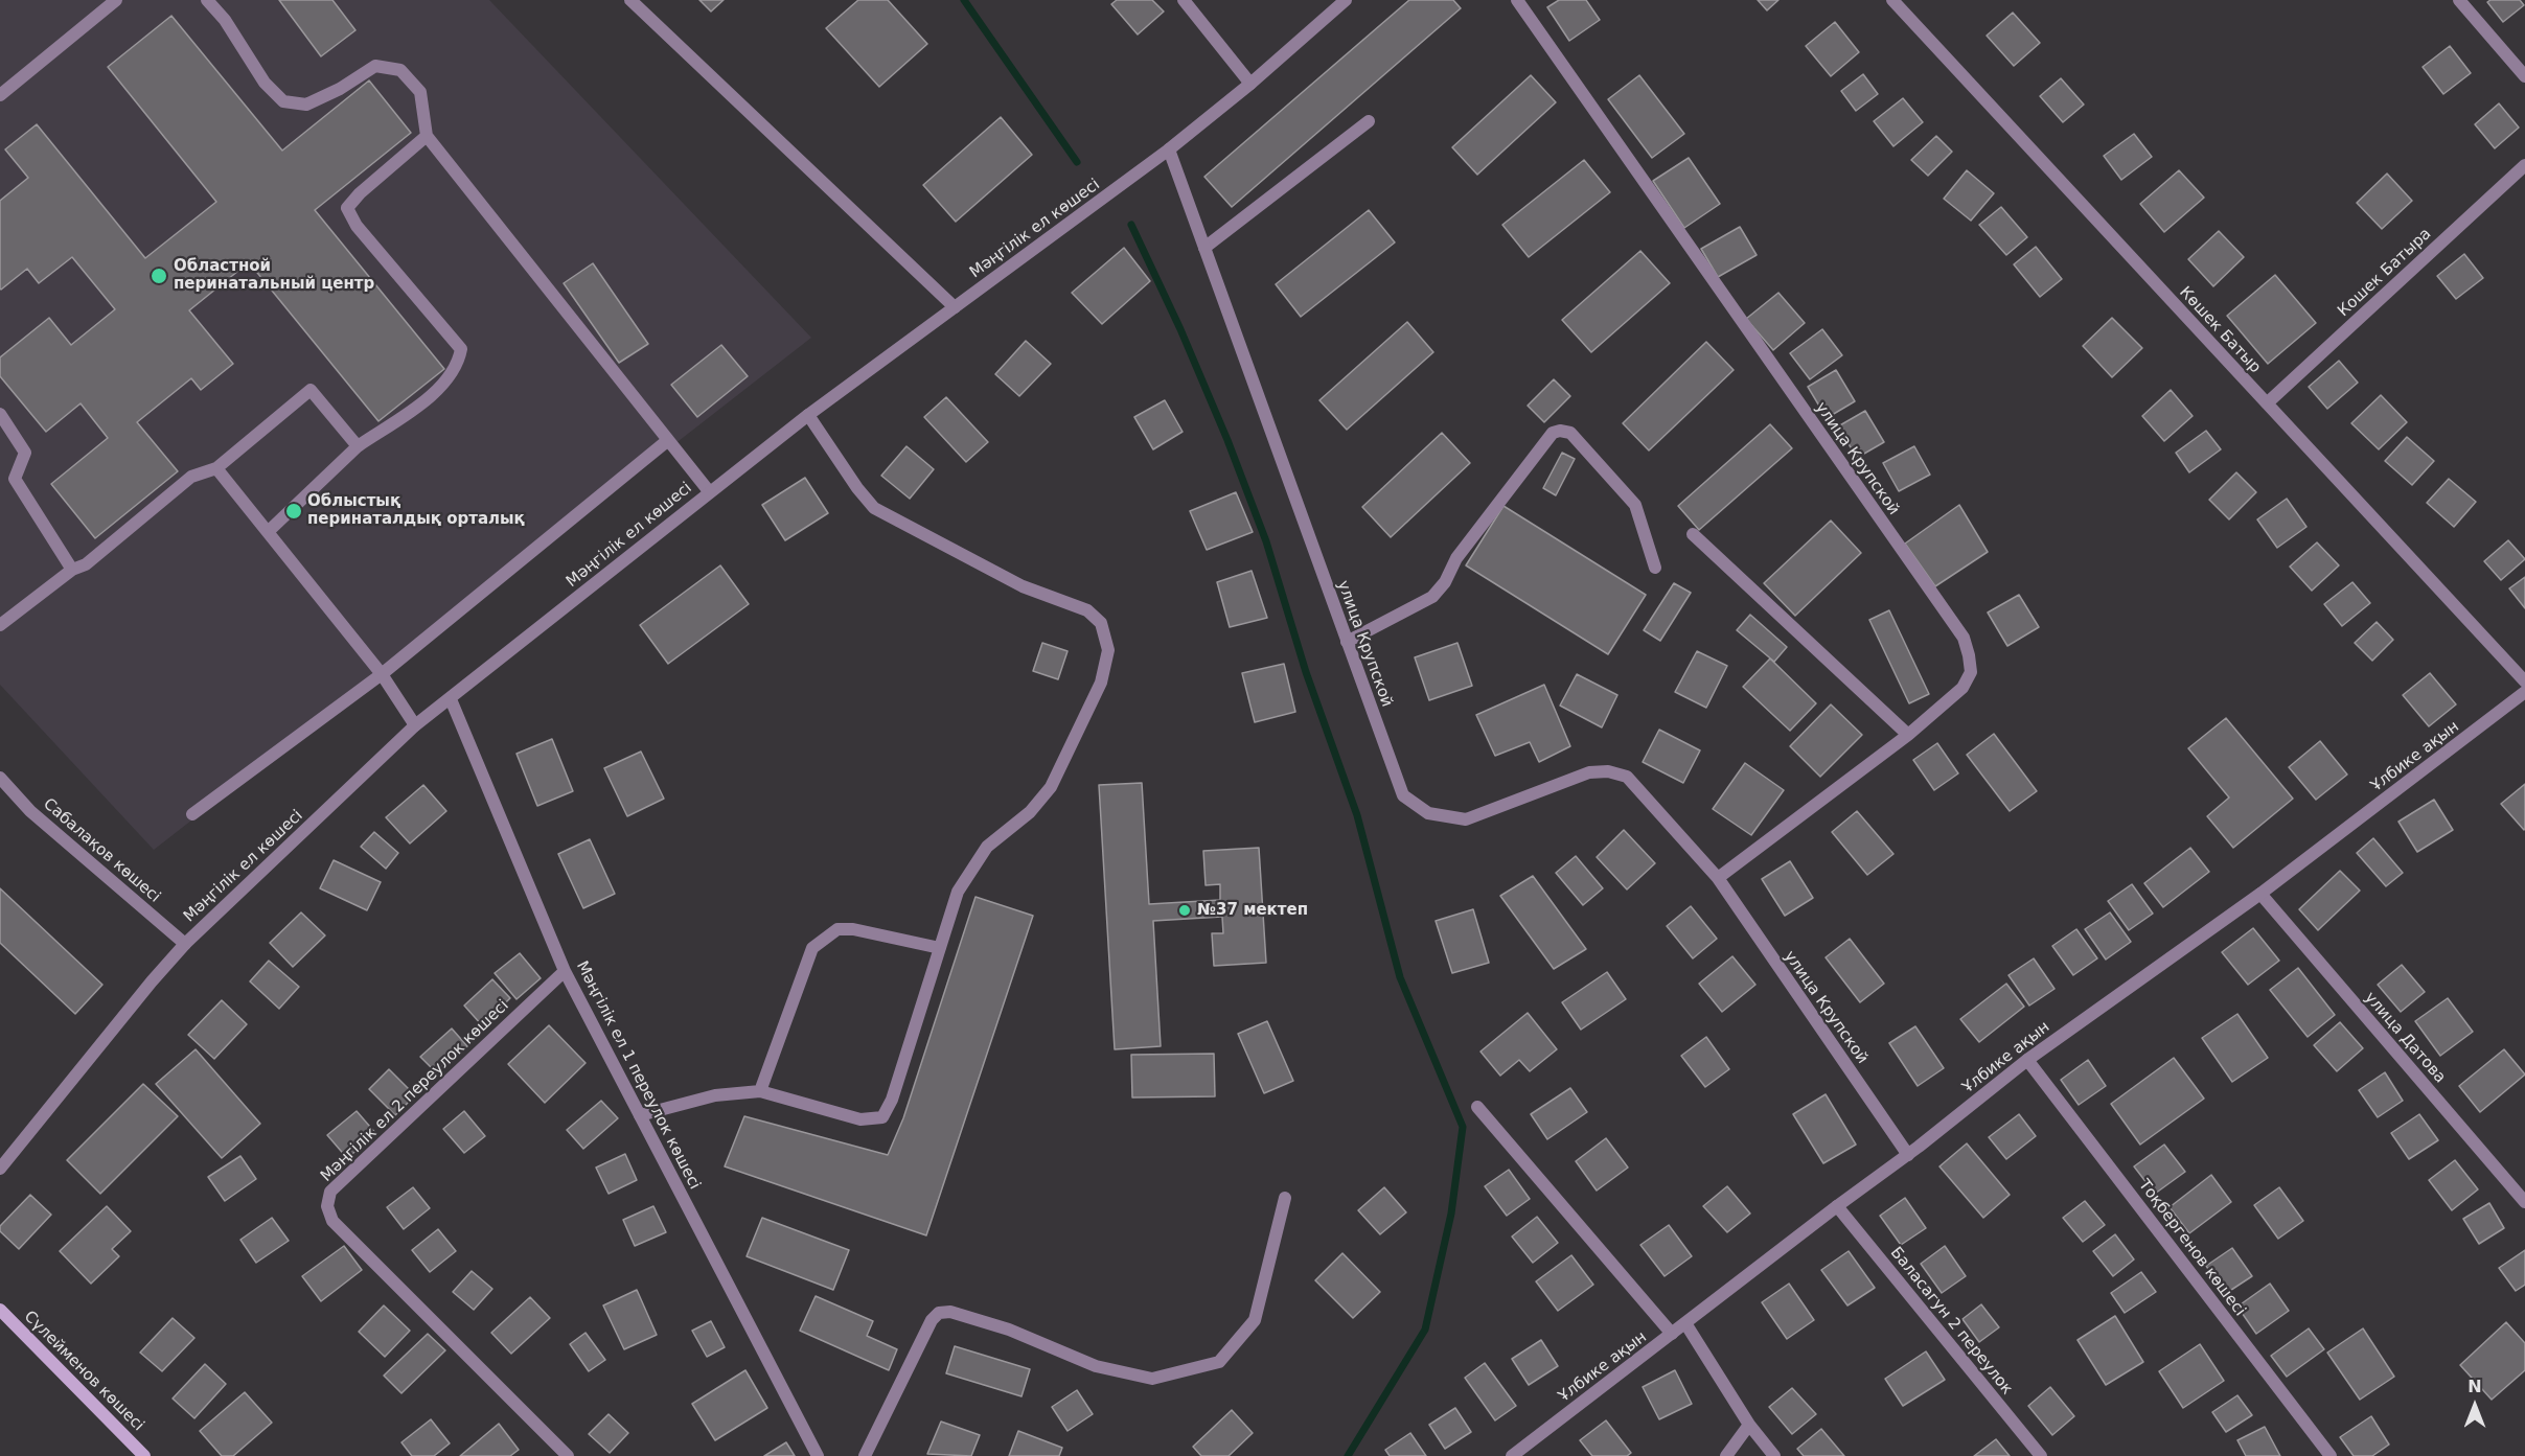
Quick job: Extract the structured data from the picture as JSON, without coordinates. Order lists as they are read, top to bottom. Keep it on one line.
{"streets":{"main road":["Сүлейменов көшесі"],"street":["Мәңгілік ел көшесі","Кошек Батыра","Көшек Батыр","улица Крупской","Ұлбике ақын","Сабалақов көшесі","улица Датова","Мәңгілік ел 1 переулок көшесі","Мәңгілік ел 2 переулок көшесі","Тоқбергенов көшесі","Баласагун 2 переулок"]},"crossings":[["Мәңгілік ел көшесі","улица Крупской"],["Мәңгілік ел көшесі","Сабалақов көшесі"],["Мәңгілік ел көшесі","Мәңгілік ел 1 переулок көшесі"],["Кошек Батыра","Көшек Батыр"],["улица Крупской","Ұлбике ақын"],["Ұлбике ақын","улица Датова"],["Ұлбике ақын","Тоқбергенов көшесі"],["Ұлбике ақын","Баласагун 2 переулок"],["Мәңгілік ел 1 переулок көшесі","Мәңгілік ел 2 переулок көшесі"]],"places":["Областной перинатальный центр","Облыстық перинаталдық орталық","№37 мектеп"],"north":"top"}
